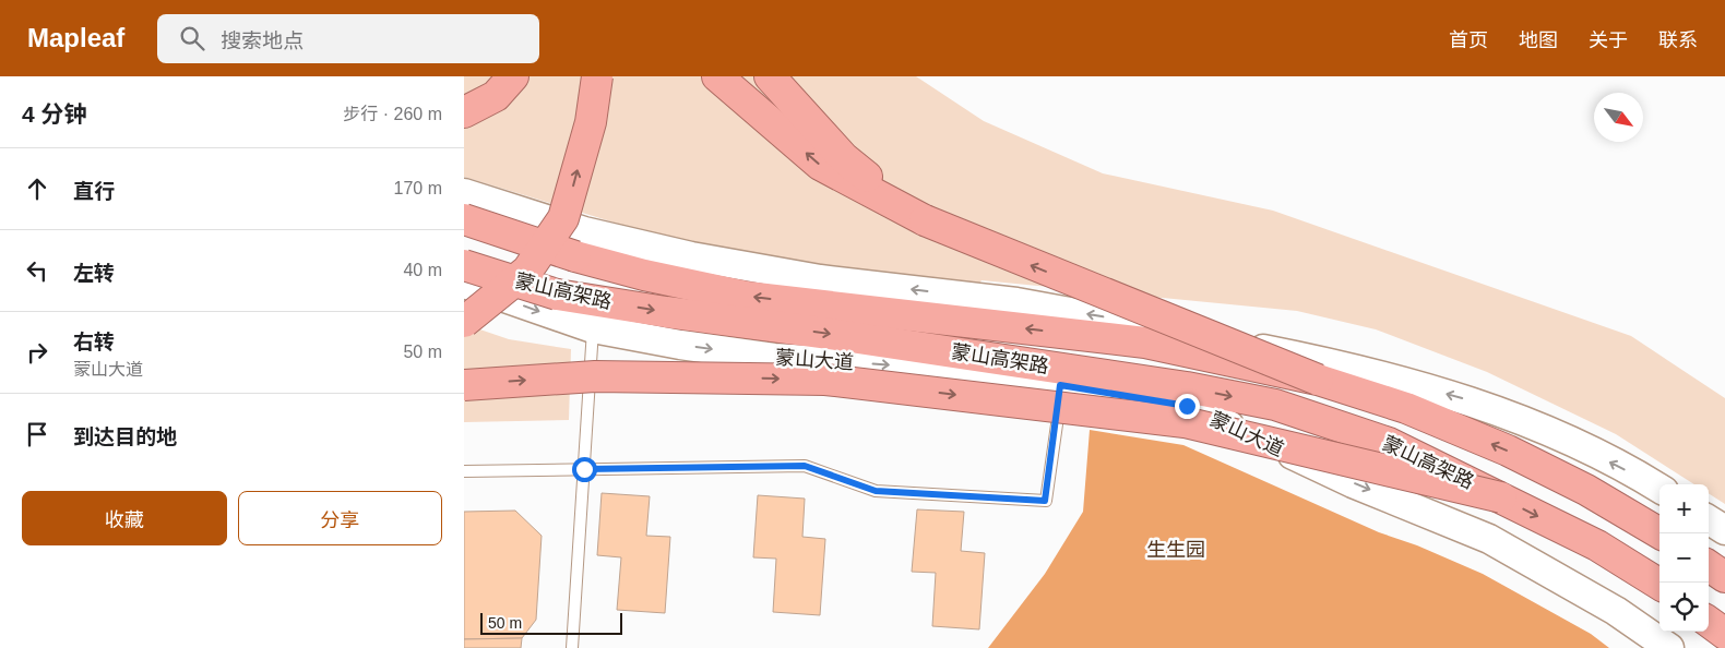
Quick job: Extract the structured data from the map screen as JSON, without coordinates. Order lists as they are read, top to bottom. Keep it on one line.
{"streets":{"highway":["蒙山高架路"],"main road":["蒙山大道"]},"parks":["生生园"],"scale_bar":"50 m","north":"bottom right","page":{"header":"Mapleaf","search":"搜索地点","nav":["首页","地图","关于","联系"],"heading":["4 分钟","步行 · 260 m"],"list":[["直行","170 m"],["左转","40 m"],["右转","蒙山大道","50 m"],"到达目的地"],"buttons":["收藏","分享"],"map_buttons":["+","−"],"scale":"50 m"}}
